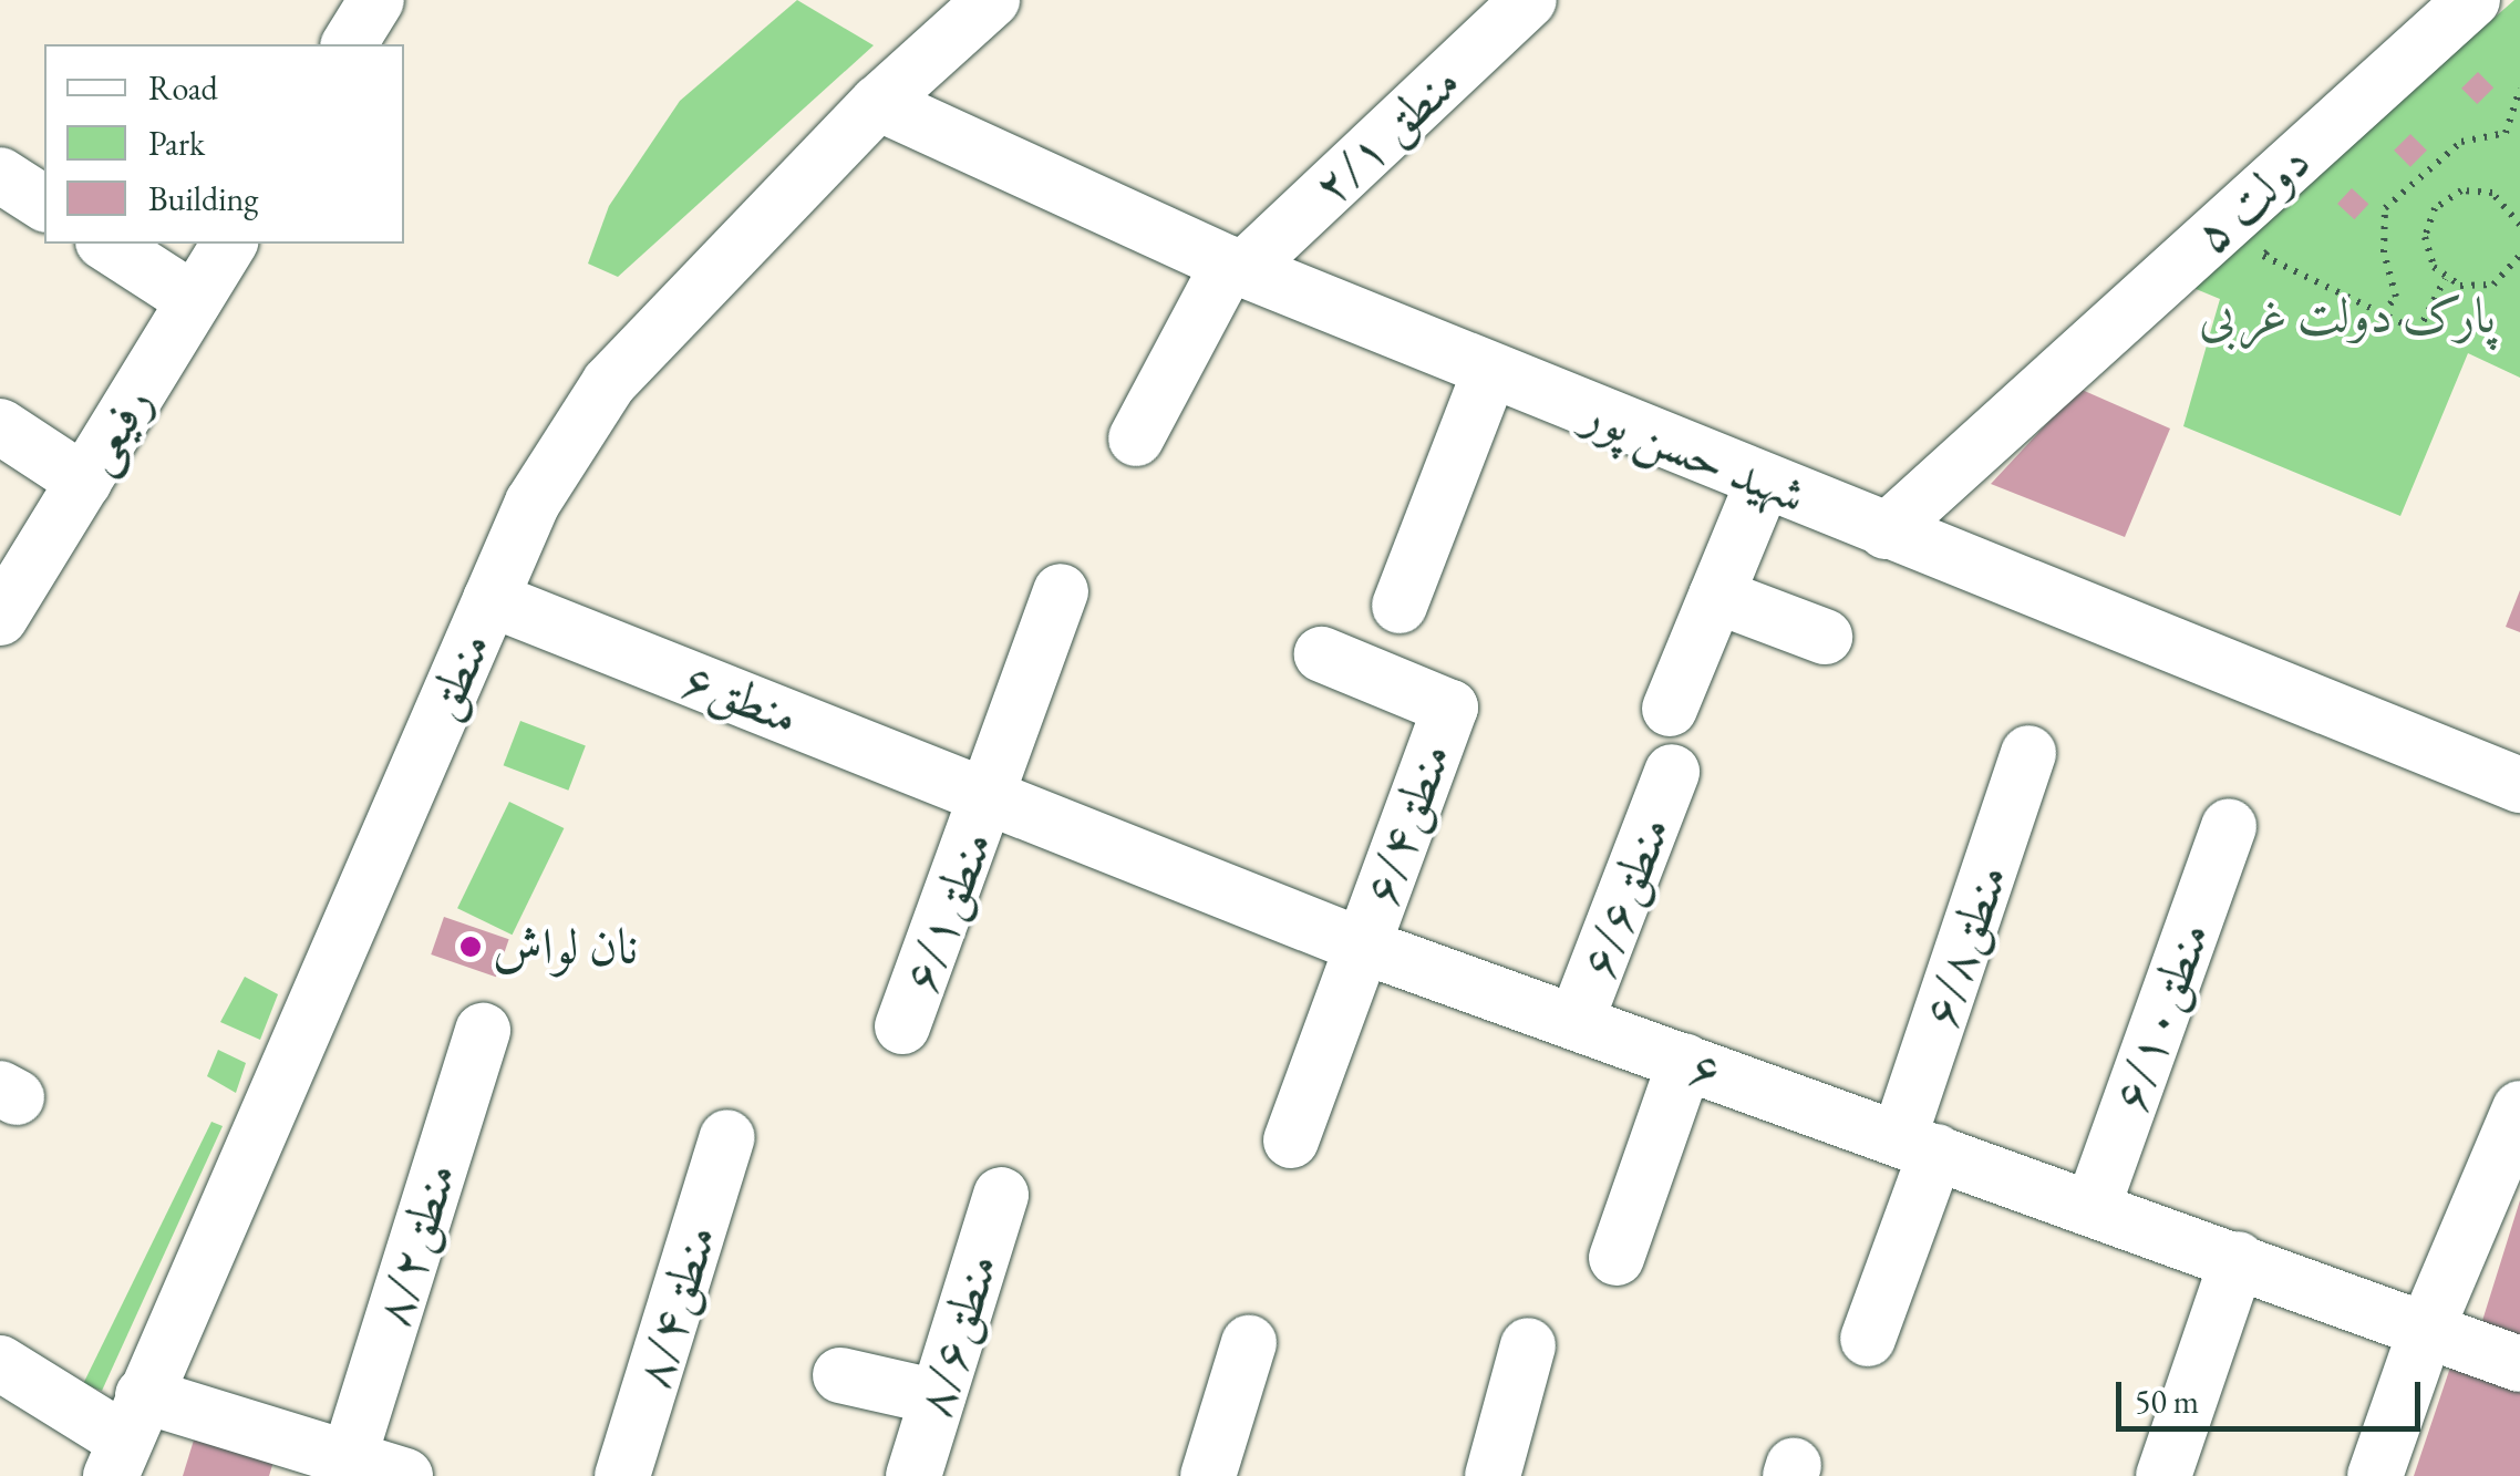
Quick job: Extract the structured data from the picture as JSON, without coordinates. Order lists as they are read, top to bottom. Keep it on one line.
{"streets":{"street":["منطق ۲/۱","۵ دولت","رفیعی","شهید حسن پور","منطق","منطق۶","منطق۶/۴","منطق۶/۶","منطق۶/۱","منطق۶/۸","منطق۶/۱۰","۶","منطق۸/۲","منطق۸/۴","منطق۸/۶"]},"crossings":[["منطق ۲/۱","شهید حسن پور"],["۵ دولت","شهید حسن پور"],["شهید حسن پور","منطق"],["منطق","منطق۶"],["منطق۶","منطق۶/۱"],["منطق۶","۶"],["منطق۶/۴","۶"],["منطق۶/۶","۶"],["منطق۶/۱","۶"],["منطق۶/۸","۶"],["منطق۶/۱۰","۶"]],"parks":["پارک دولت غربی"],"places":["نان لواش"],"legend":["Road","Park","Building"],"scale_bar":"50 m"}
